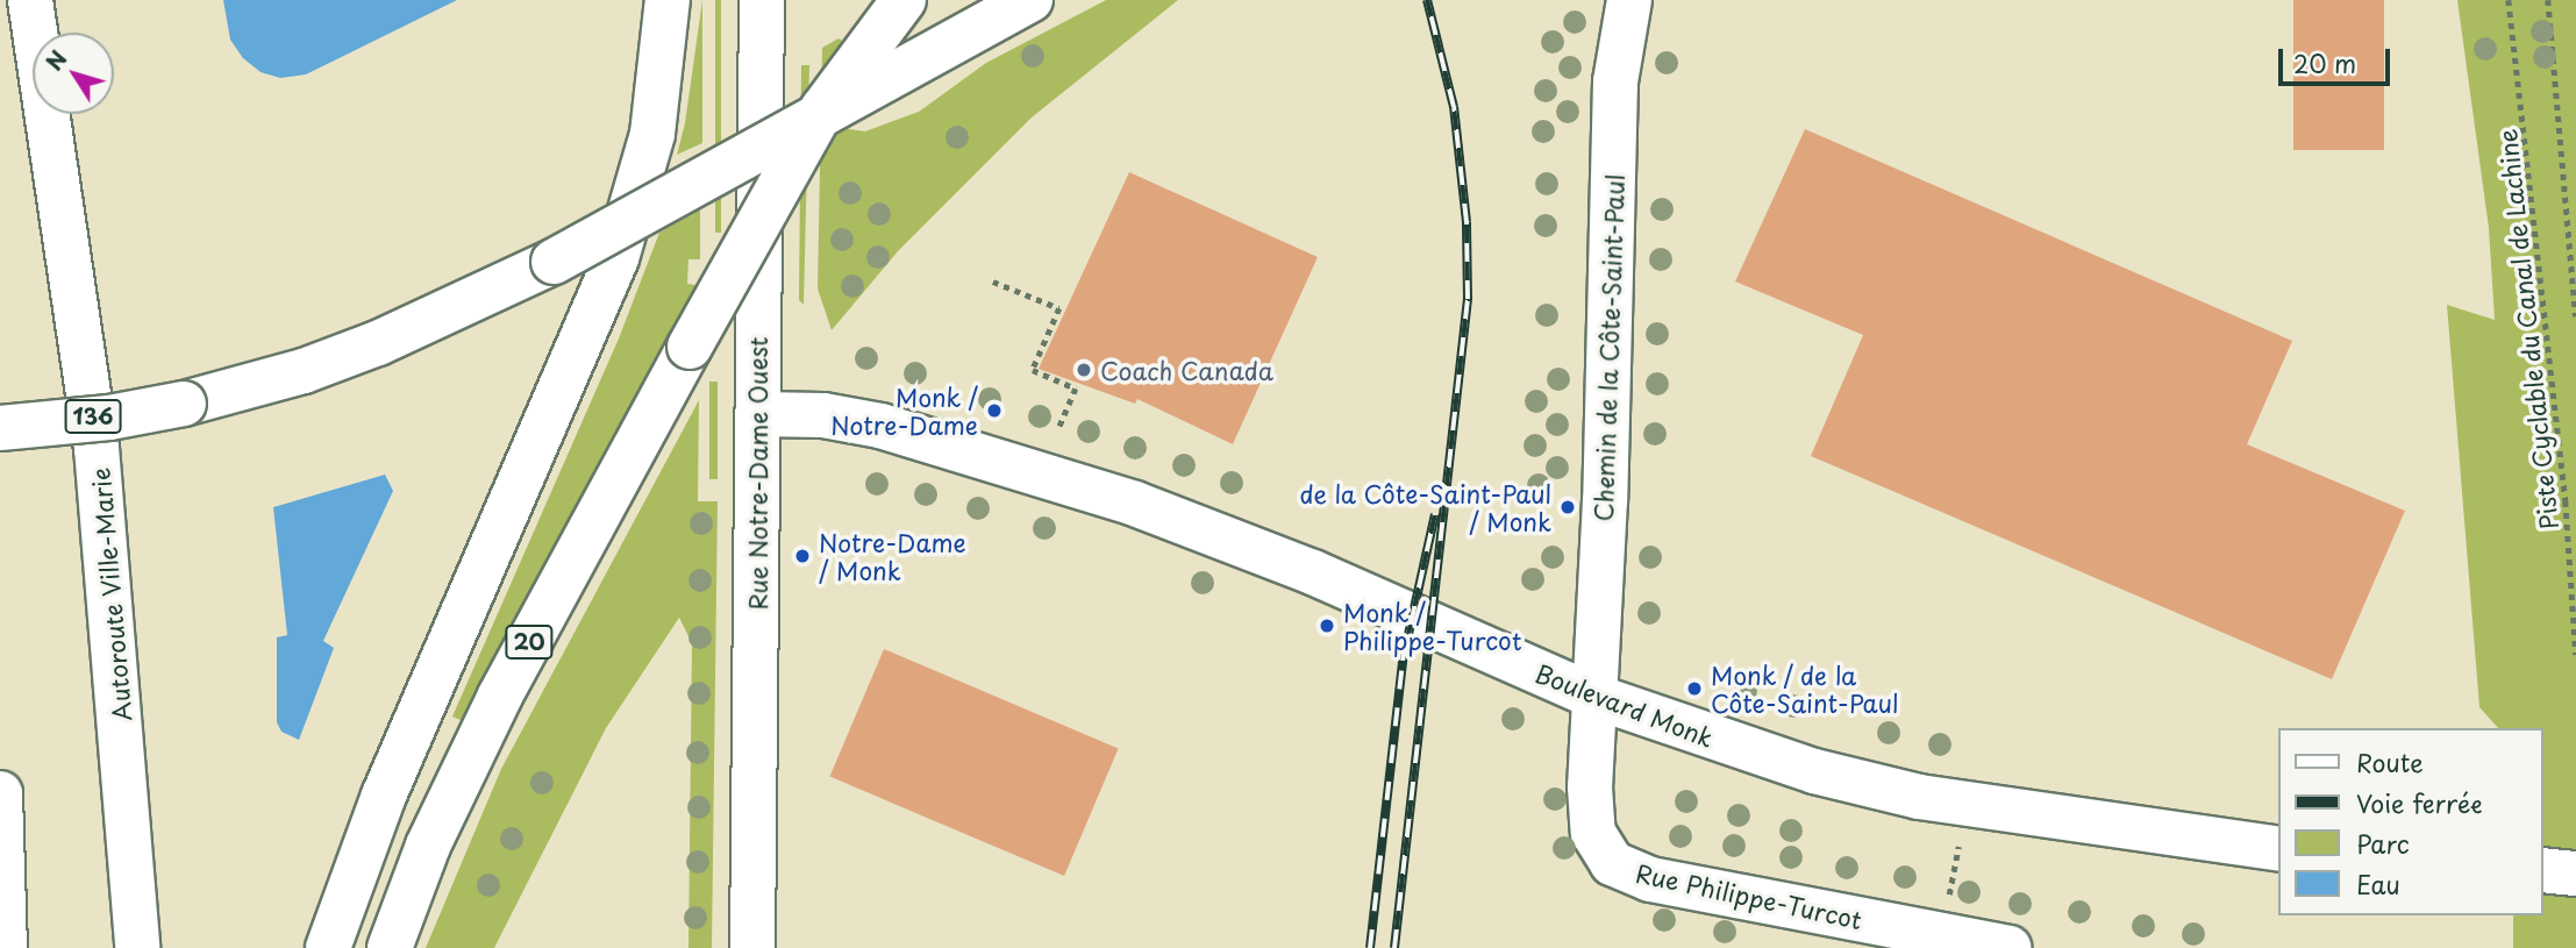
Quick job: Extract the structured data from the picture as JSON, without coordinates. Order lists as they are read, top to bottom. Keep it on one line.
{"streets":{"main road":["Chemin de la Côte-Saint-Paul","136","Rue Notre-Dame Ouest","Autoroute Ville-Marie","20","Boulevard Monk","Rue Philippe-Turcot"],"path":["Piste Cyclable du Canal de Lachine"]},"crossings":[["Chemin de la Côte-Saint-Paul","Boulevard Monk"],["Chemin de la Côte-Saint-Paul","Rue Philippe-Turcot"],["Rue Notre-Dame Ouest","Boulevard Monk"],["Boulevard Monk","Rue Philippe-Turcot"]],"places":["Coach Canada","Monk / Notre-Dame","de la Côte-Saint-Paul / Monk","Notre-Dame / Monk","Monk / Philippe-Turcot","Monk / de la Côte-Saint-Paul"],"legend":["Route","Voie ferrée","Parc","Eau"],"scale_bar":"20 m","north":"top left"}
